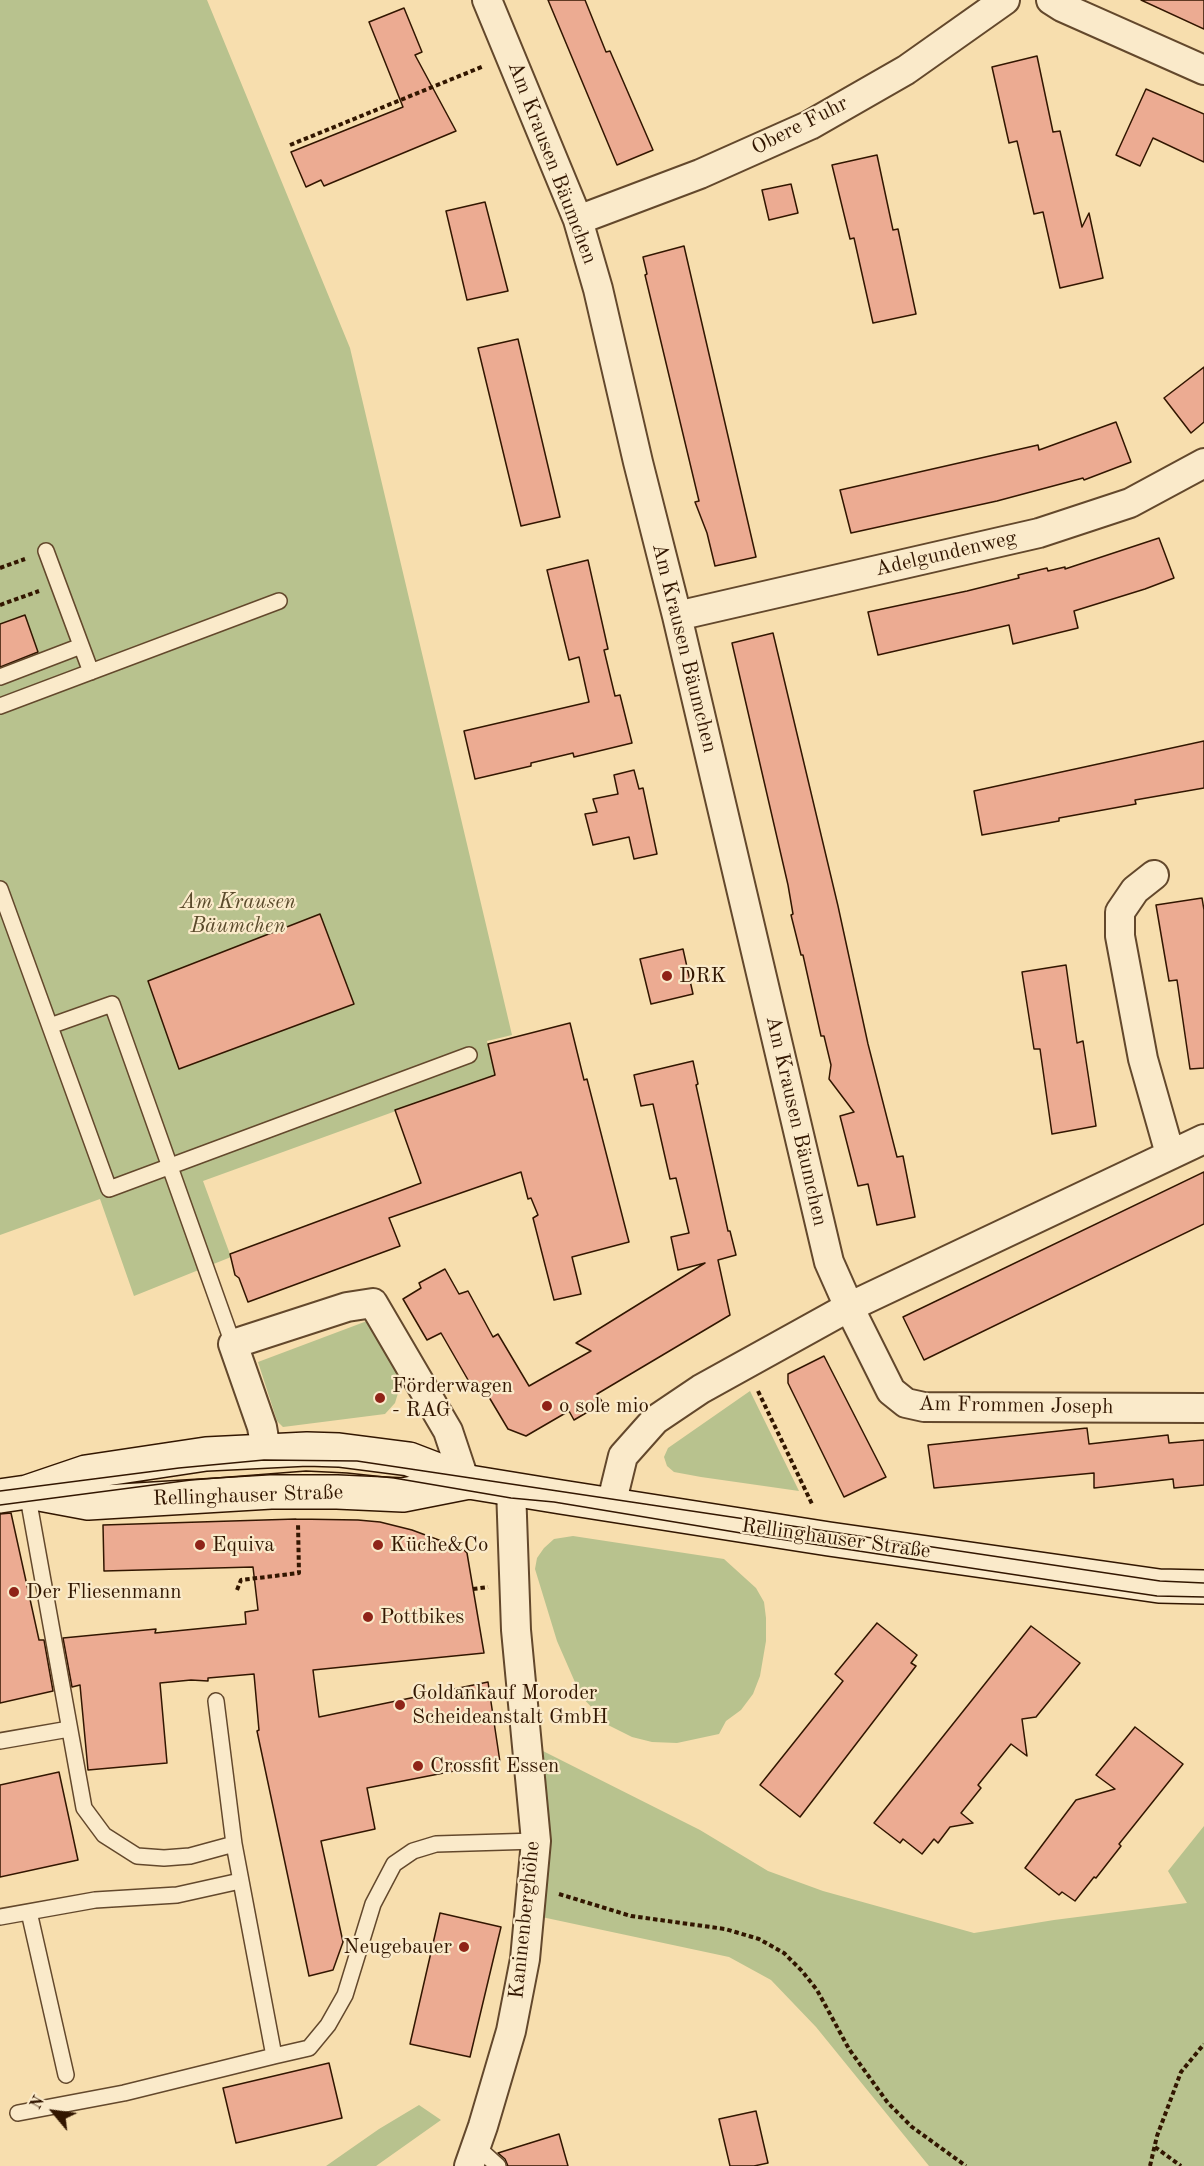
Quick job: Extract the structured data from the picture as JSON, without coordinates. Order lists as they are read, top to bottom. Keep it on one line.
{"streets":{"main road":["Rellinghauser Straße"],"street":["Obere Fuhr","Am Krausen Bäumchen","Adelgundenweg","Am Frommen Joseph","Kaninenberghöhe"]},"crossings":[["Obere Fuhr","Am Krausen Bäumchen"],["Am Krausen Bäumchen","Adelgundenweg"],["Am Krausen Bäumchen","Am Frommen Joseph"],["Rellinghauser Straße","Kaninenberghöhe"]],"parks":["Am Krausen Bäumchen"],"places":["DRK","Förderwagen - RAG","o sole mio","Equiva","Küche&Co","Der Fliesenmann","Pottbikes","Goldankauf Moroder Scheideanstalt GmbH","Crossfit Essen","Neugebauer"],"north":"top left"}
